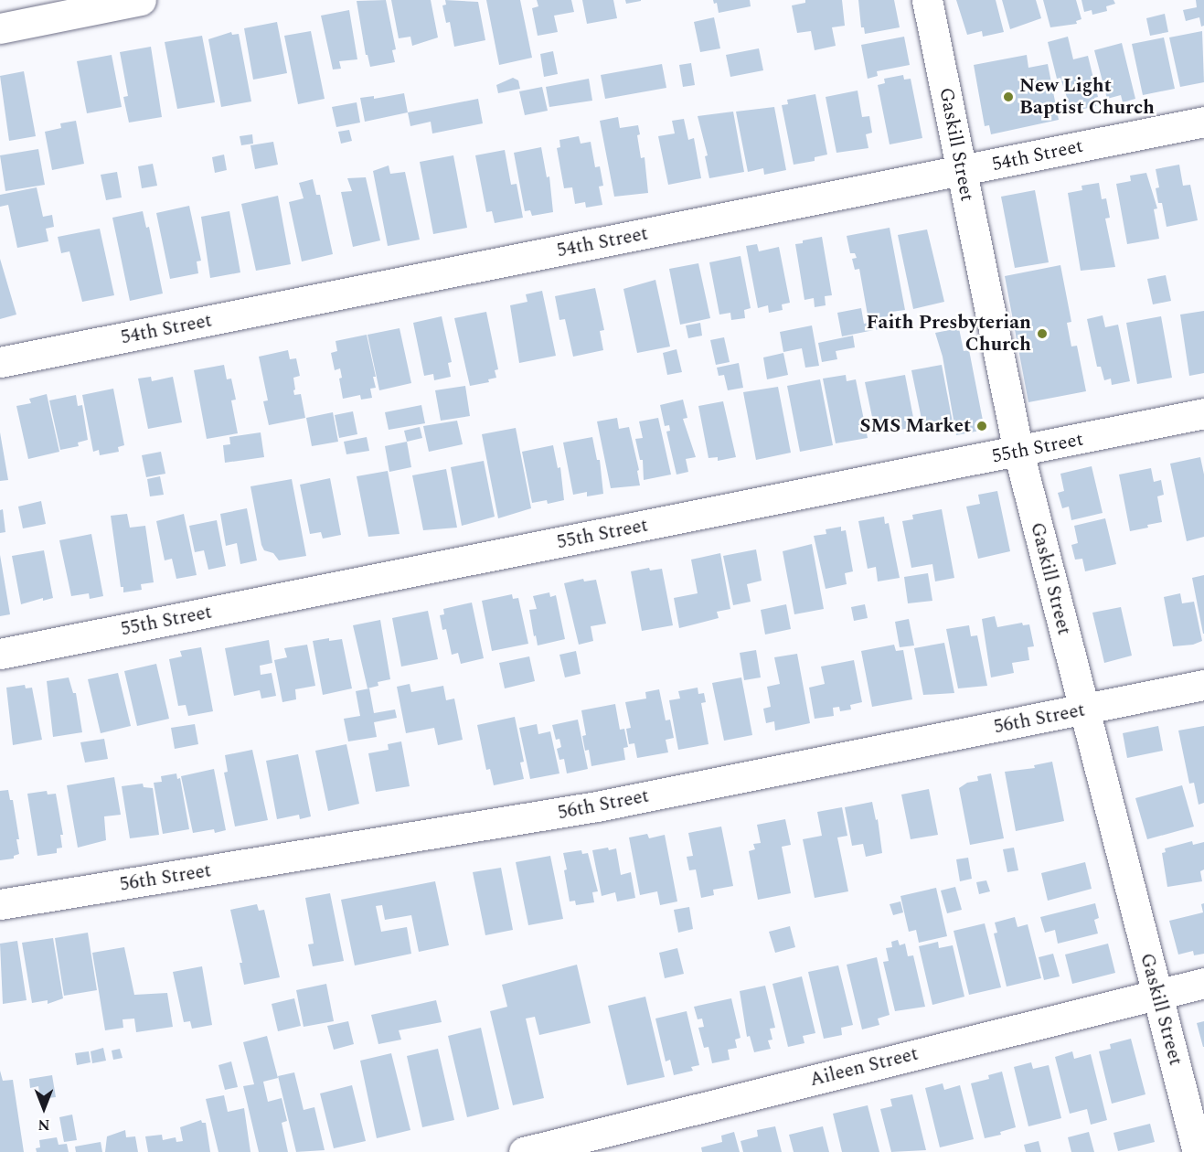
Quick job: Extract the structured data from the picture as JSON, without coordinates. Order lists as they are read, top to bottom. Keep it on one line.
{"streets":{"street":["Gaskill Street","54th Street","55th Street","56th Street","Aileen Street"]},"crossings":[["Gaskill Street","54th Street"],["Gaskill Street","55th Street"],["Gaskill Street","56th Street"],["Gaskill Street","Aileen Street"]],"places":["New Light Baptist Church","Faith Presbyterian Church","SMS Market"],"north":"bottom"}
